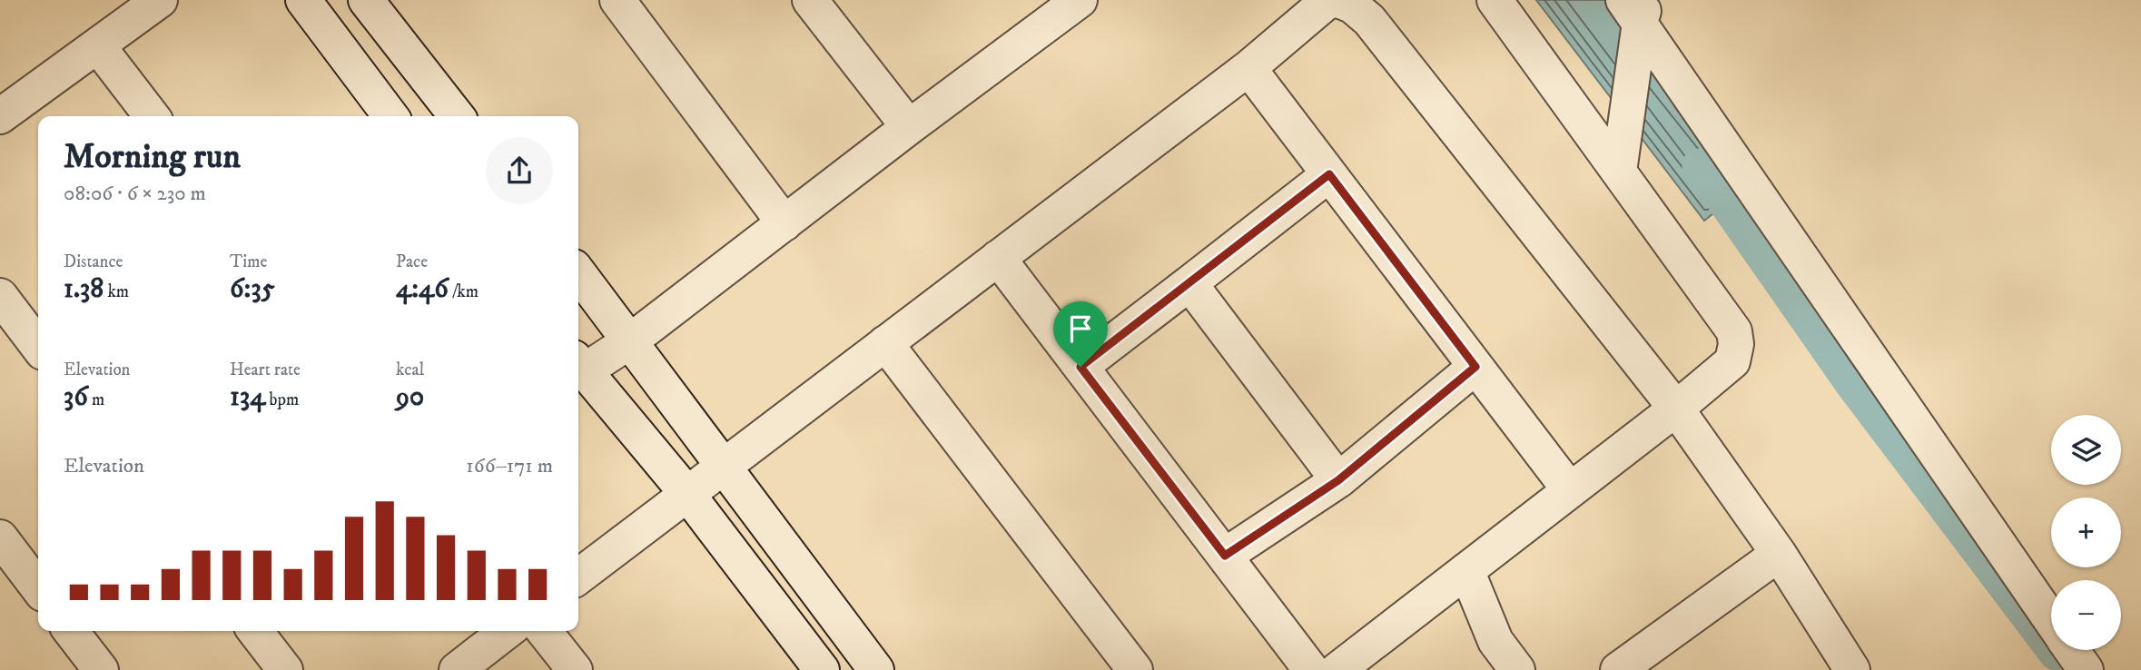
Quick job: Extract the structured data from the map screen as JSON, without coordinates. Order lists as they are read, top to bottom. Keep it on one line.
{"page":{"heading":["Morning run","08:06 · 6 × 230 m"],"stats":[["Distance","1.38 km"],["Time","6:35"],["Pace","4:46 /km"],["Elevation","36 m"],["Heart rate","134 bpm"],["kcal","90"]],"map_buttons":["+","−"],"chart":["Elevation","166–171 m"]}}
